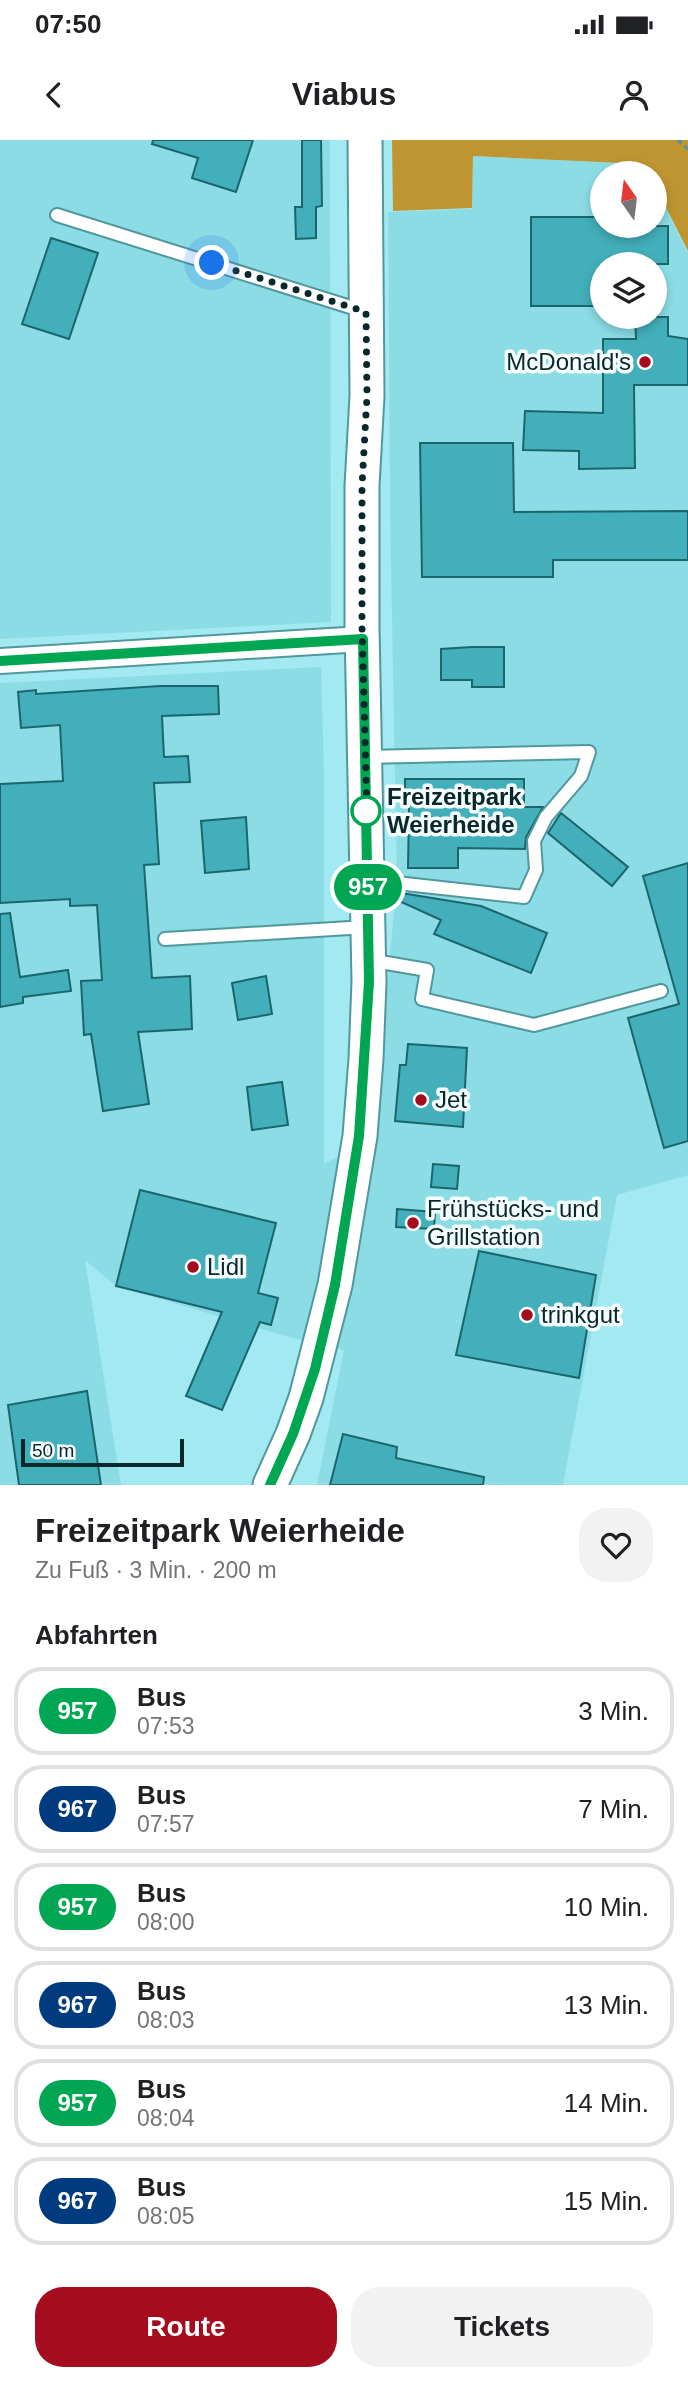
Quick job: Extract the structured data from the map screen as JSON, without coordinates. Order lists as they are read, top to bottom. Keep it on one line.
{"places":["McDonald's","Freizeitpark Weierheide","Jet","Frühstücks- und Grillstation","Lidl","trinkgut"],"lines":["bus line 957"],"scale_bar":"50 m","north":"top","page":{"status":"07:50","header":"Viabus","on_map":"957","scale":"50 m","heading":[["Freizeitpark Weierheide","Zu Fuß · 3 Min. · 200 m"],"Abfahrten"],"list":[{"mark":"957","name":"Bus","note":"07:53","value":"3 Min."},{"mark":"967","name":"Bus","note":"07:57","value":"7 Min."},{"mark":"957","name":"Bus","note":"08:00","value":"10 Min."},{"mark":"967","name":"Bus","note":"08:03","value":"13 Min."},{"mark":"957","name":"Bus","note":"08:04","value":"14 Min."},{"mark":"967","name":"Bus","note":"08:05","value":"15 Min."}],"buttons":["Route","Tickets"]}}
